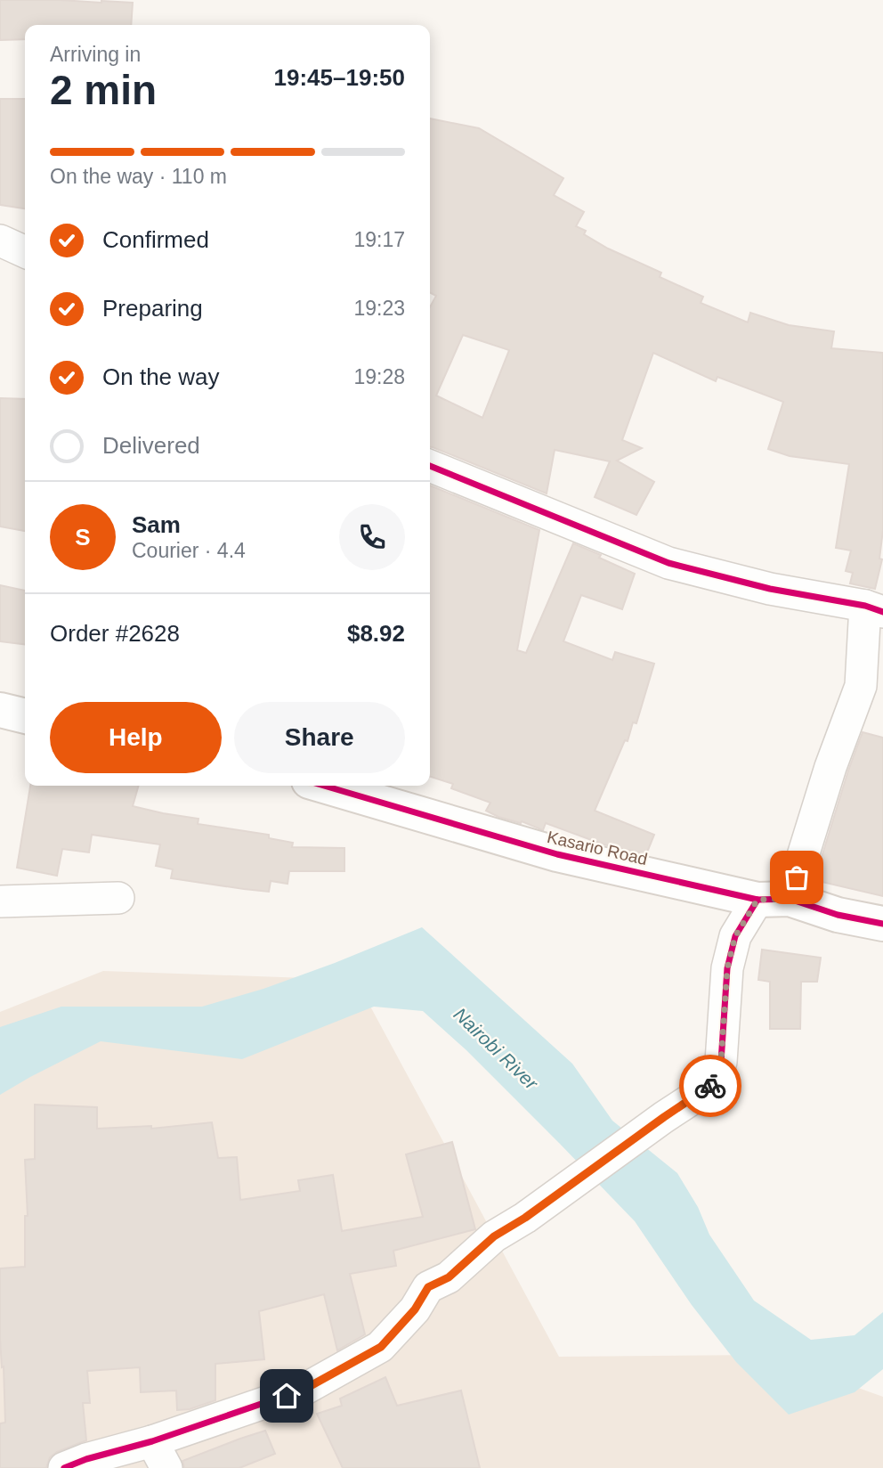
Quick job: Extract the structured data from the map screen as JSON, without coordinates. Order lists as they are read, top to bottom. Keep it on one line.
{"streets":{"street":["Kasario Road"]},"water":["Nairobi River"],"page":{"heading":["2 min","Arriving in","19:45–19:50"],"panel":["Sam","Courier · 4.4","Order #2628","$8.92"],"bar":"On the way · 110 m","list":[["Confirmed","19:17"],["Preparing","19:23"],["On the way","19:28"],"Delivered"],"round":"S","buttons":["Help","Share"]}}
